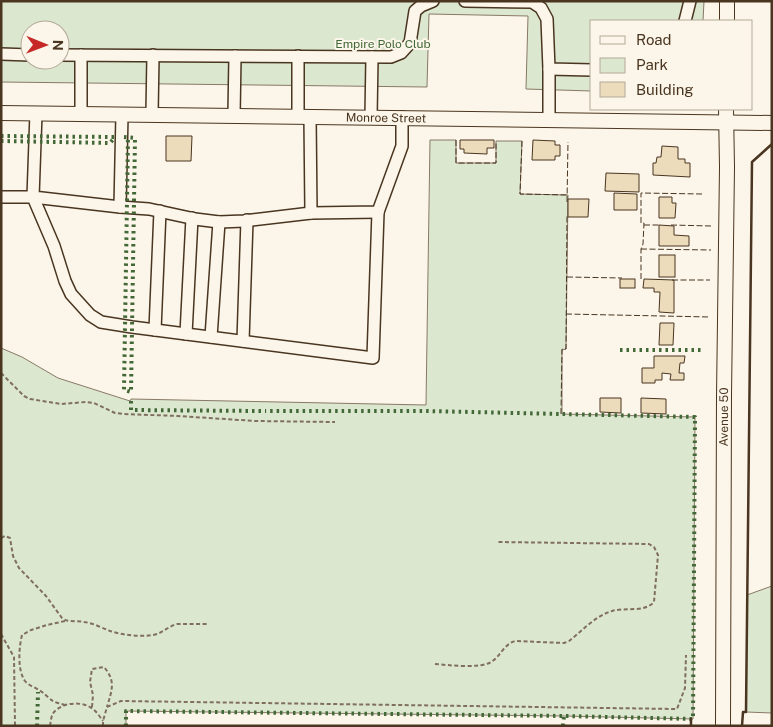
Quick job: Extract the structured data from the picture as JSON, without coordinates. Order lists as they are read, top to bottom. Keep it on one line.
{"streets":{"main road":["Monroe Street","Avenue 50"]},"crossings":[["Monroe Street","Avenue 50"]],"parks":["Empire Polo Club"],"legend":["Road","Park","Building"],"north":"right"}
